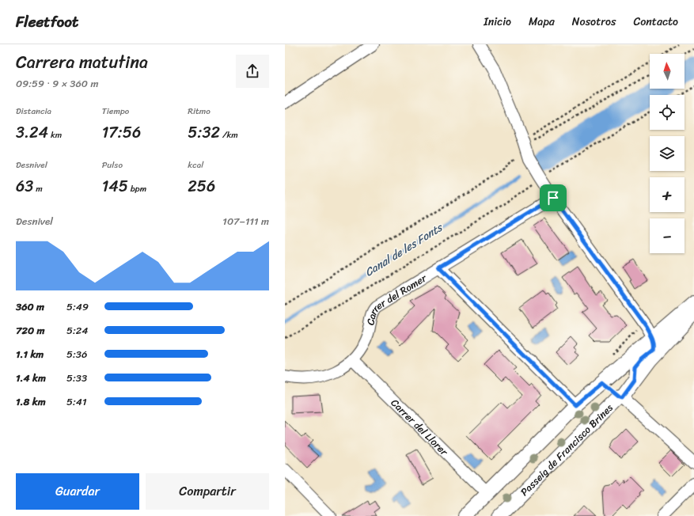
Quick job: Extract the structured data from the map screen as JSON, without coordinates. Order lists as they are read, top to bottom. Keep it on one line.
{"streets":{"street":["Carrer del Romer","Carrer del Llorer","Passeig de Francisco Brines"]},"crossings":[["Carrer del Romer","Carrer del Llorer"]],"water":["Canal de les Fonts"],"north":"top","page":{"header":"Fleetfoot","nav":["Inicio","Mapa","Nosotros","Contacto"],"heading":["Carrera matutina","09:59 · 9 × 360 m"],"map_buttons":["+","−"],"stats":[["Distancia","3.24 km"],["Tiempo","17:56"],["Ritmo","5:32 /km"],["Desnivel","63 m"],["Pulso","145 bpm"],["kcal","256"]],"chart":["Desnivel","107–111 m"],"list":[{"name":"360 m","note":"5:49"},{"name":"720 m","note":"5:24"},{"name":"1.1 km","note":"5:36"},{"name":"1.4 km","note":"5:33"},{"name":"1.8 km","note":"5:41"}],"buttons":["Guardar","Compartir"]}}
